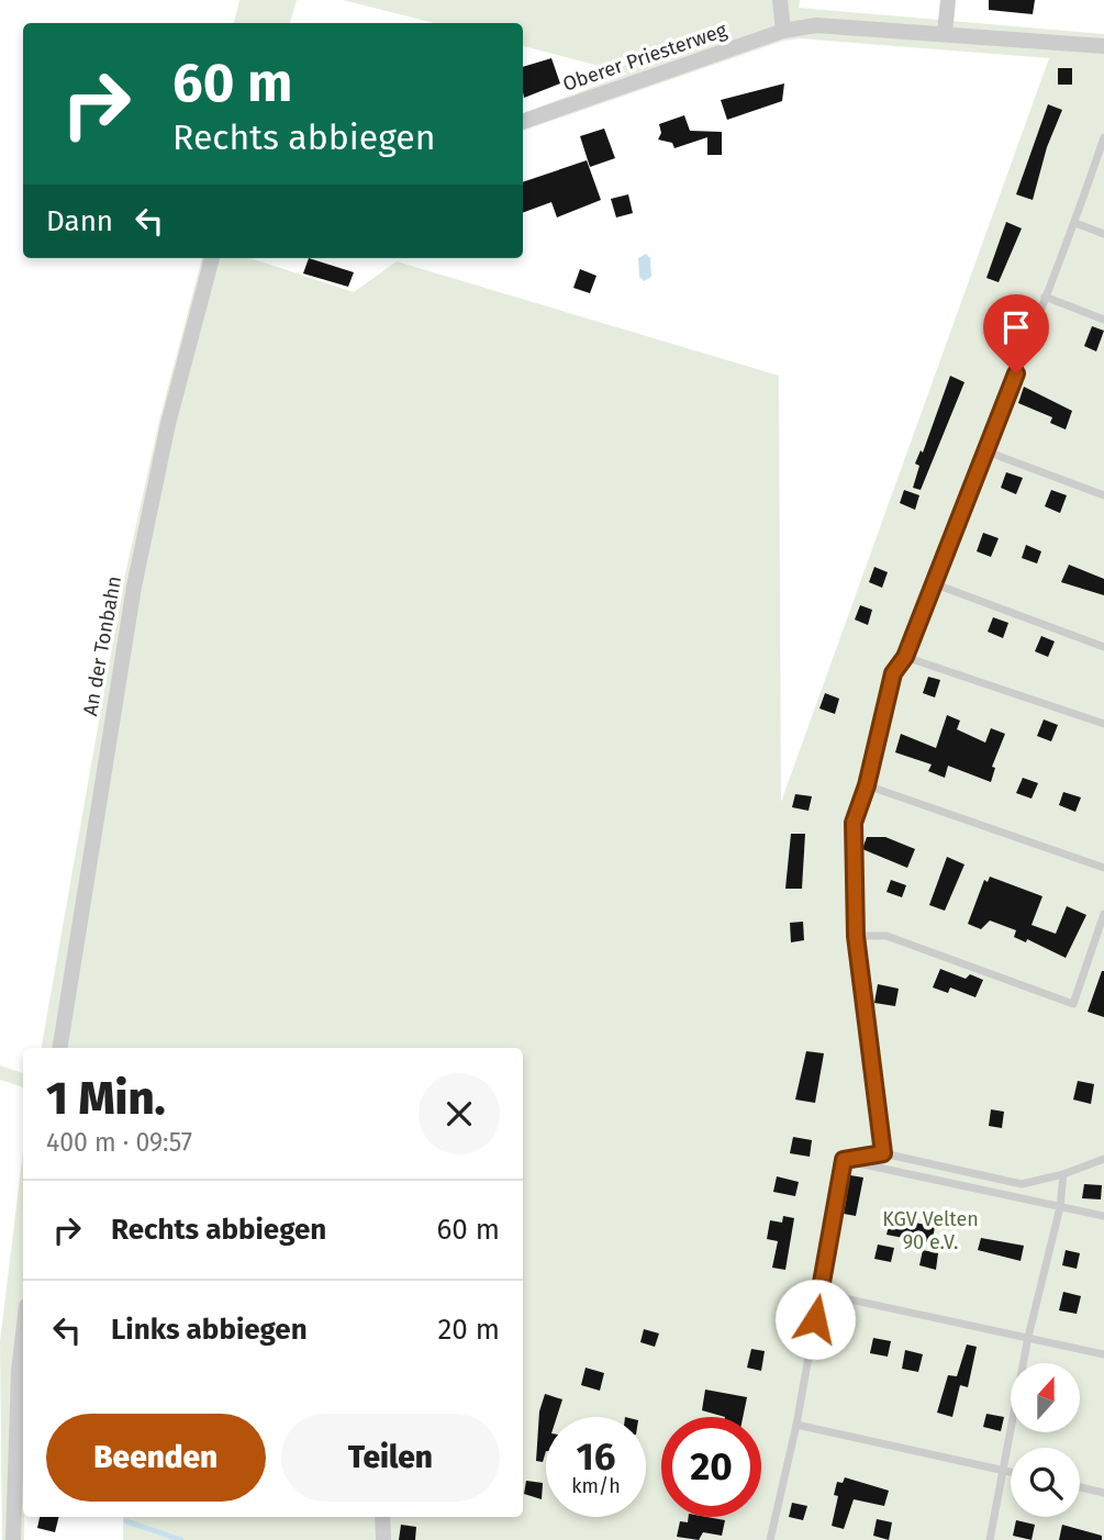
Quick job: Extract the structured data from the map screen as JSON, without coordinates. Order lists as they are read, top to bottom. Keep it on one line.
{"streets":{"street":["Oberer Priesterweg","An der Tonbahn"]},"parks":["KGV Velten 90 e.V."],"north":"top","page":{"turn":["60 m","Rechts abbiegen"],"then":"Dann","heading":["1 Min.","400 m · 09:57"],"list":[{"name":"Rechts abbiegen","value":"60 m"},{"name":"Links abbiegen","value":"20 m"}],"buttons":["Beenden","Teilen"],"speed":"16 km/h","limit":"20"}}
